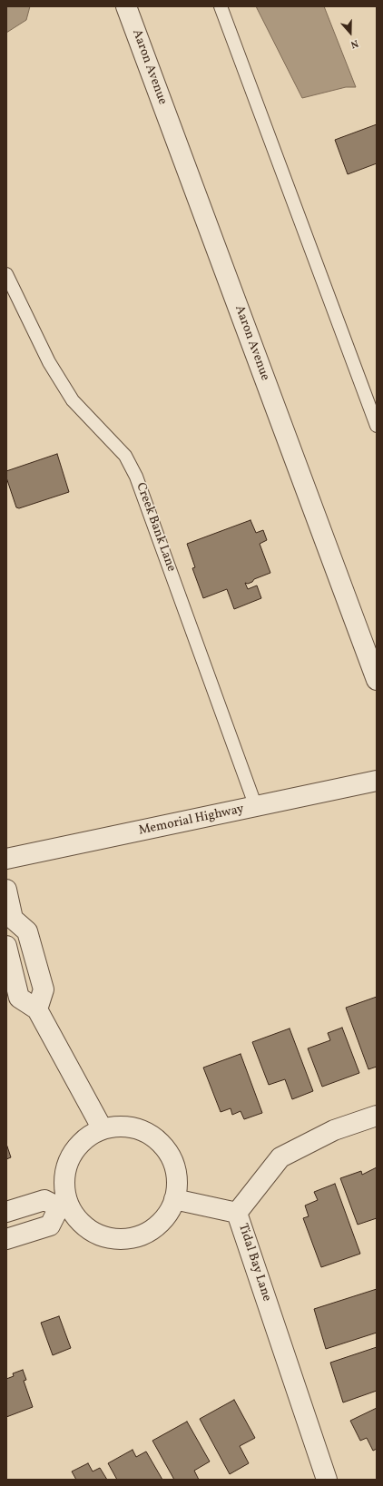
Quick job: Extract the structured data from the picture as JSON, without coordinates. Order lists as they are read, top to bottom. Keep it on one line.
{"streets":{"street":["Aaron Avenue","Memorial Highway","Tidal Bay Lane"],"lane":["Creek Bank Lane"]},"crossings":[["Creek Bank Lane","Memorial Highway"]],"north":"bottom"}
